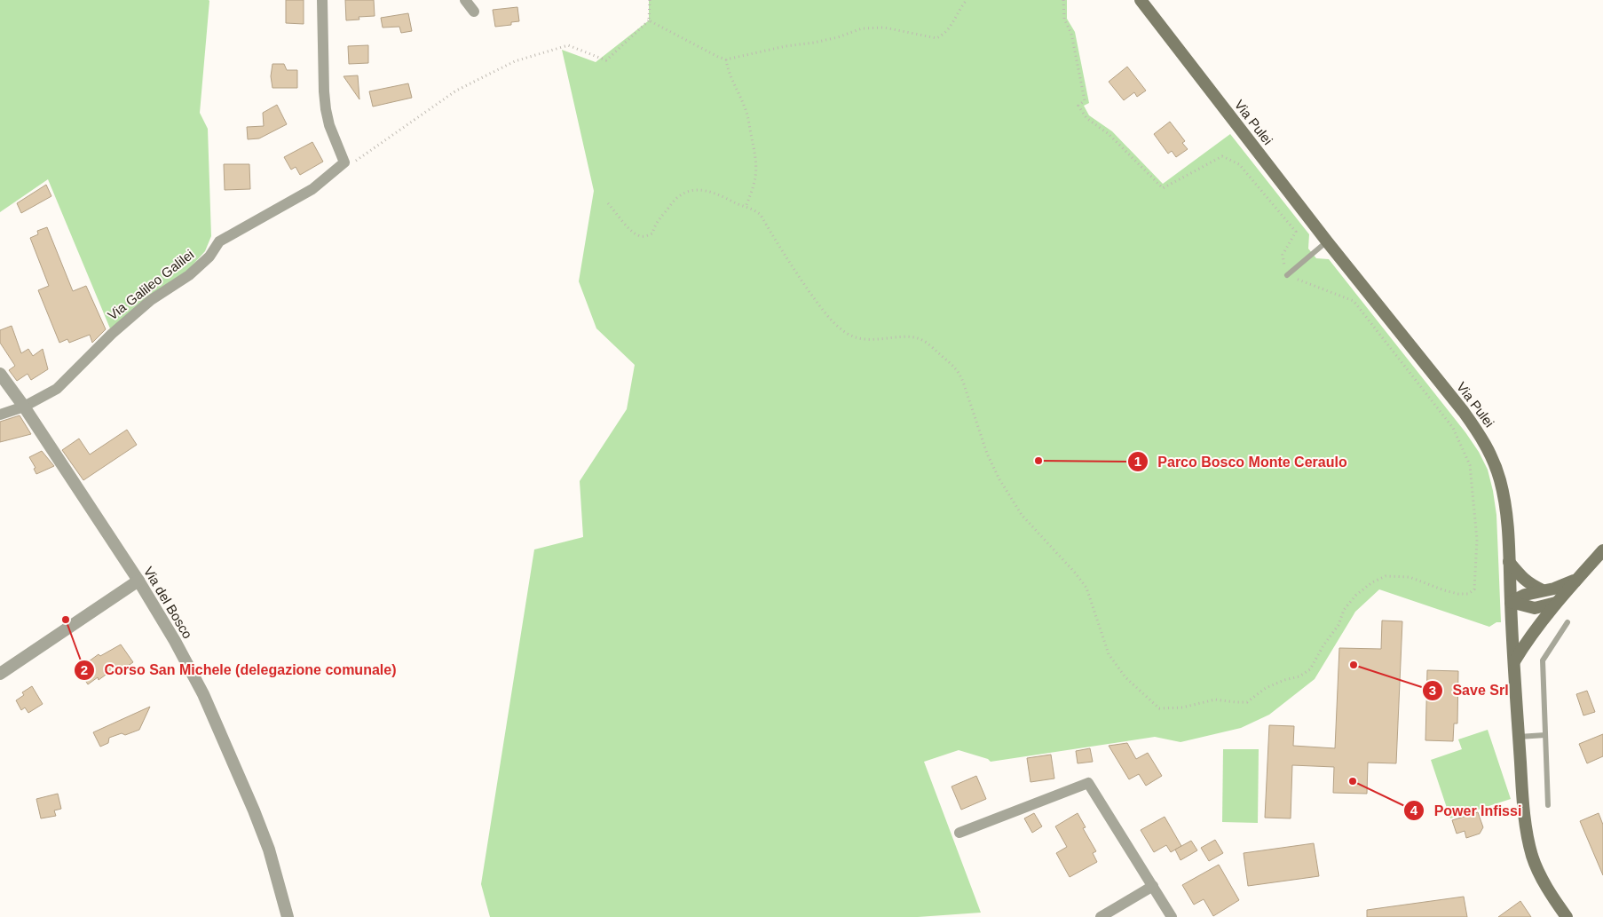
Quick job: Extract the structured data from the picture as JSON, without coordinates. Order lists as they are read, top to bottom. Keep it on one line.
{"streets":{"main road":["Via Pulei"],"street":["Via Galileo Galilei","Via del Bosco"]},"crossings":[["Via Galileo Galilei","Via del Bosco"]],"places":["Parco Bosco Monte Ceraulo","Corso San Michele (delegazione comunale)","Save Srl","Power Infissi"]}
